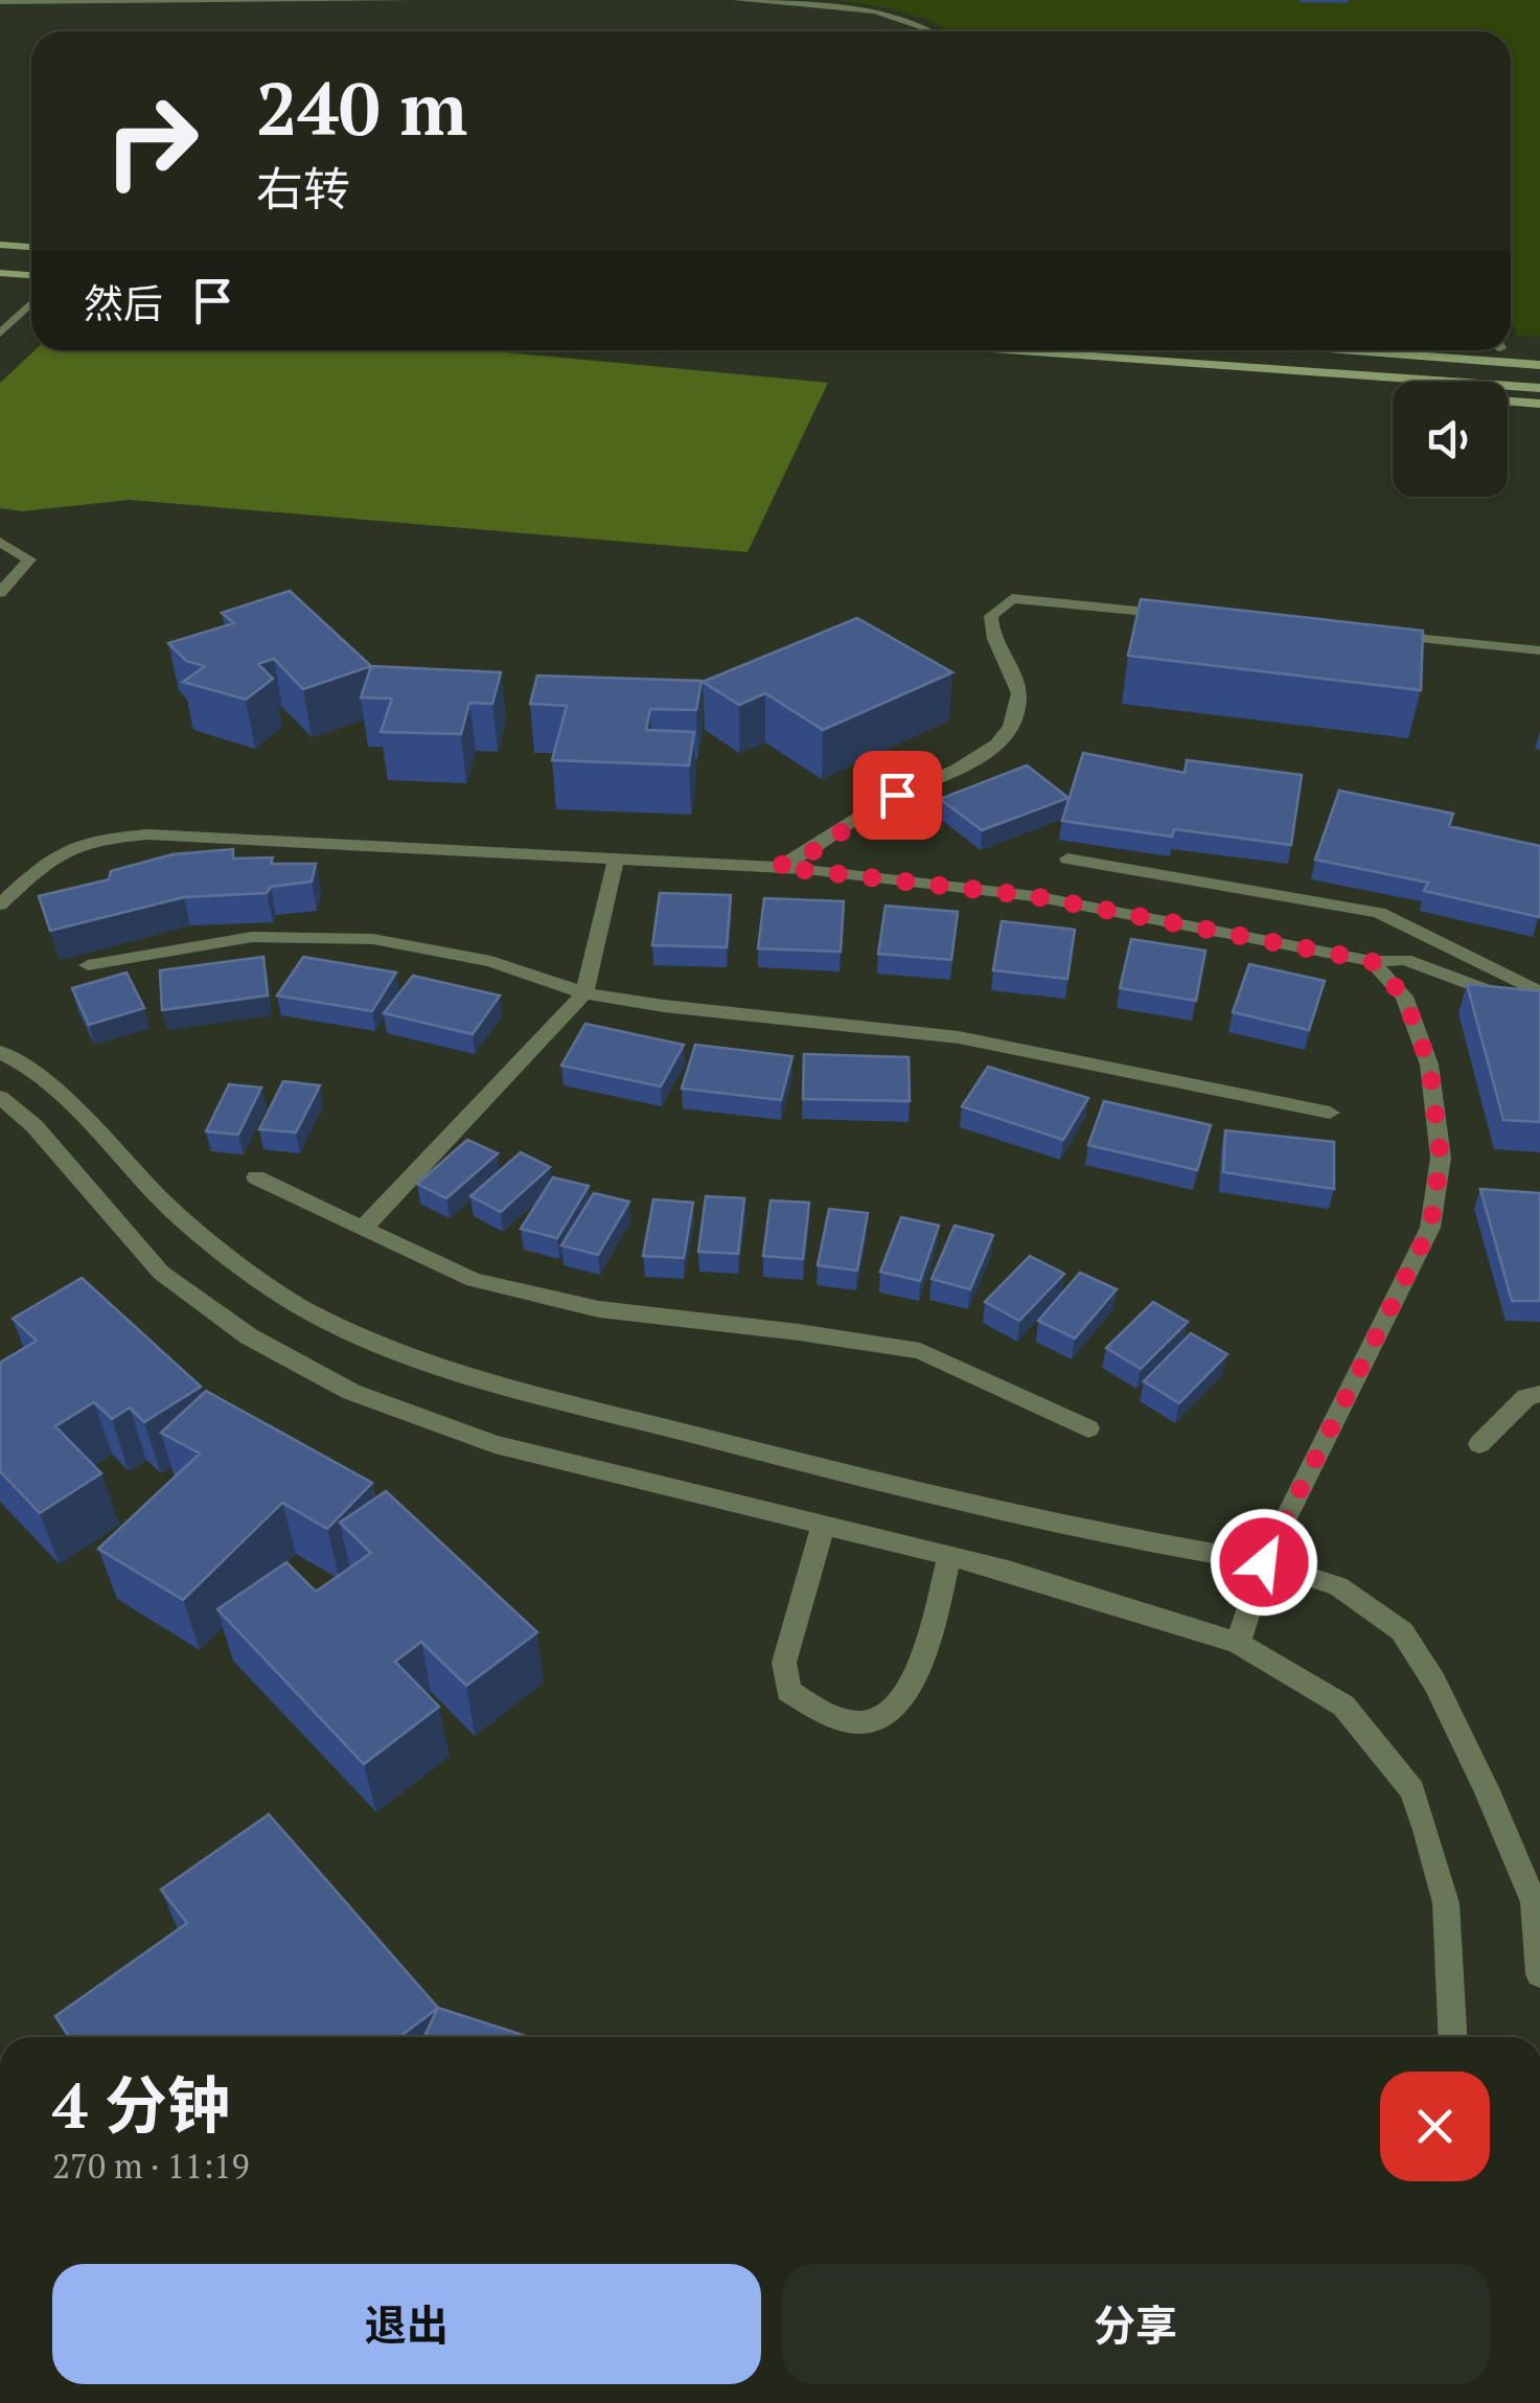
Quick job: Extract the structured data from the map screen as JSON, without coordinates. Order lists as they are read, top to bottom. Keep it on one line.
{"page":{"turn":["240 m","右转"],"then":"然后","heading":["4 分钟","270 m · 11:19"],"buttons":["退出","分享"]}}
